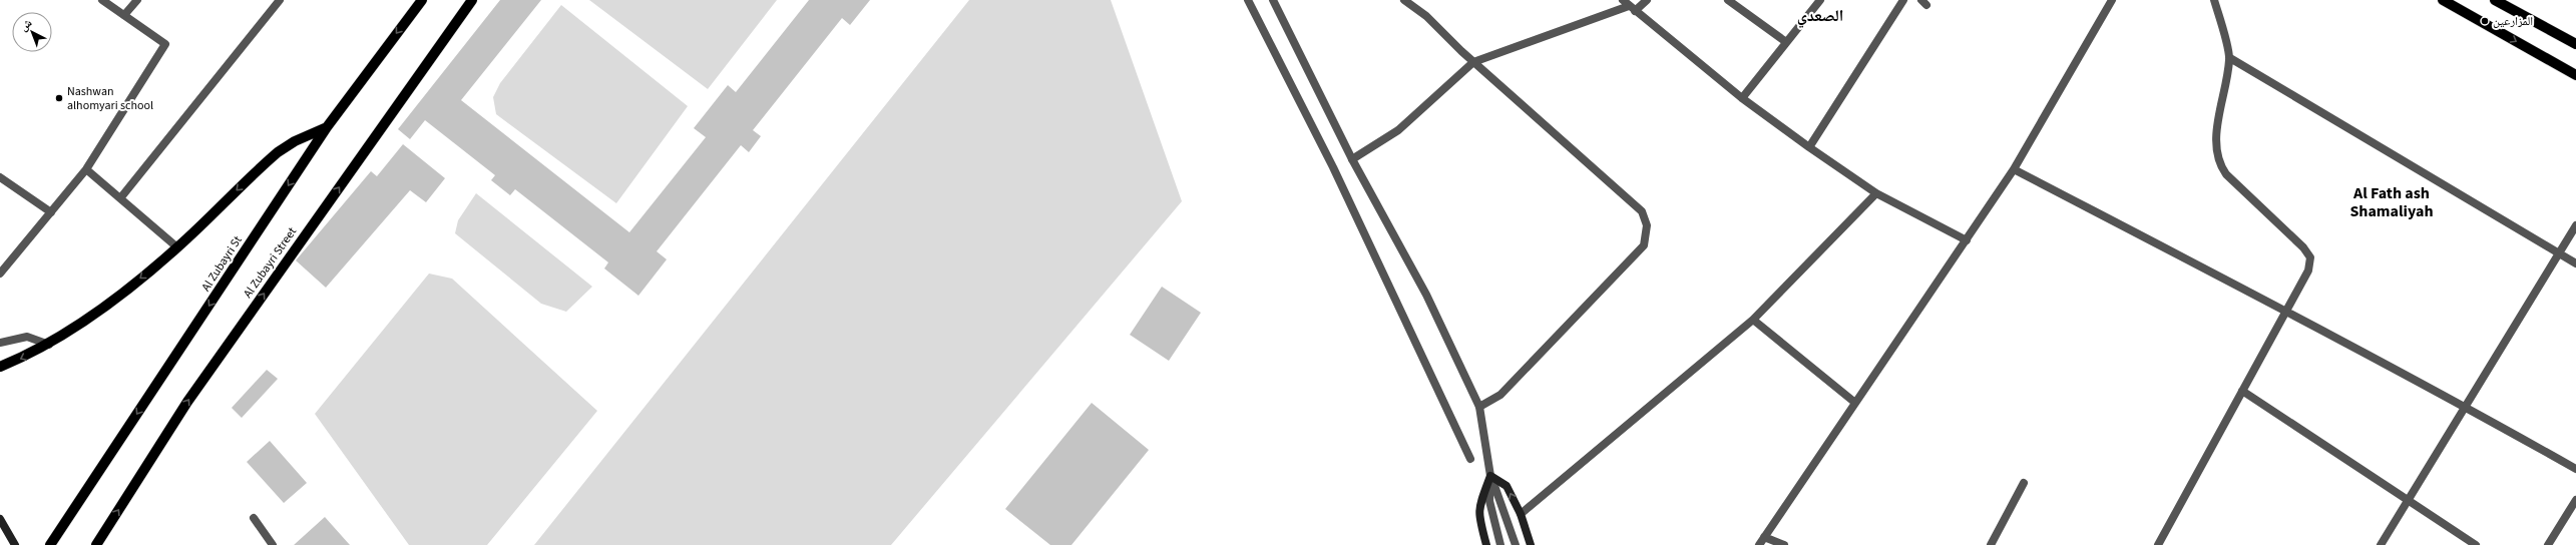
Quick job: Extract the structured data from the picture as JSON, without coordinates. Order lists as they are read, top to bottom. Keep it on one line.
{"streets":{"main road":["Al Zubayri Street","Al Zubayri St"]},"one_way":["Al Zubayri Street"],"districts":["الصعدي","Al Fath ash Shamaliyah"],"places":["المزارعين","Nashwan alhomyari school"],"north":"top left"}
